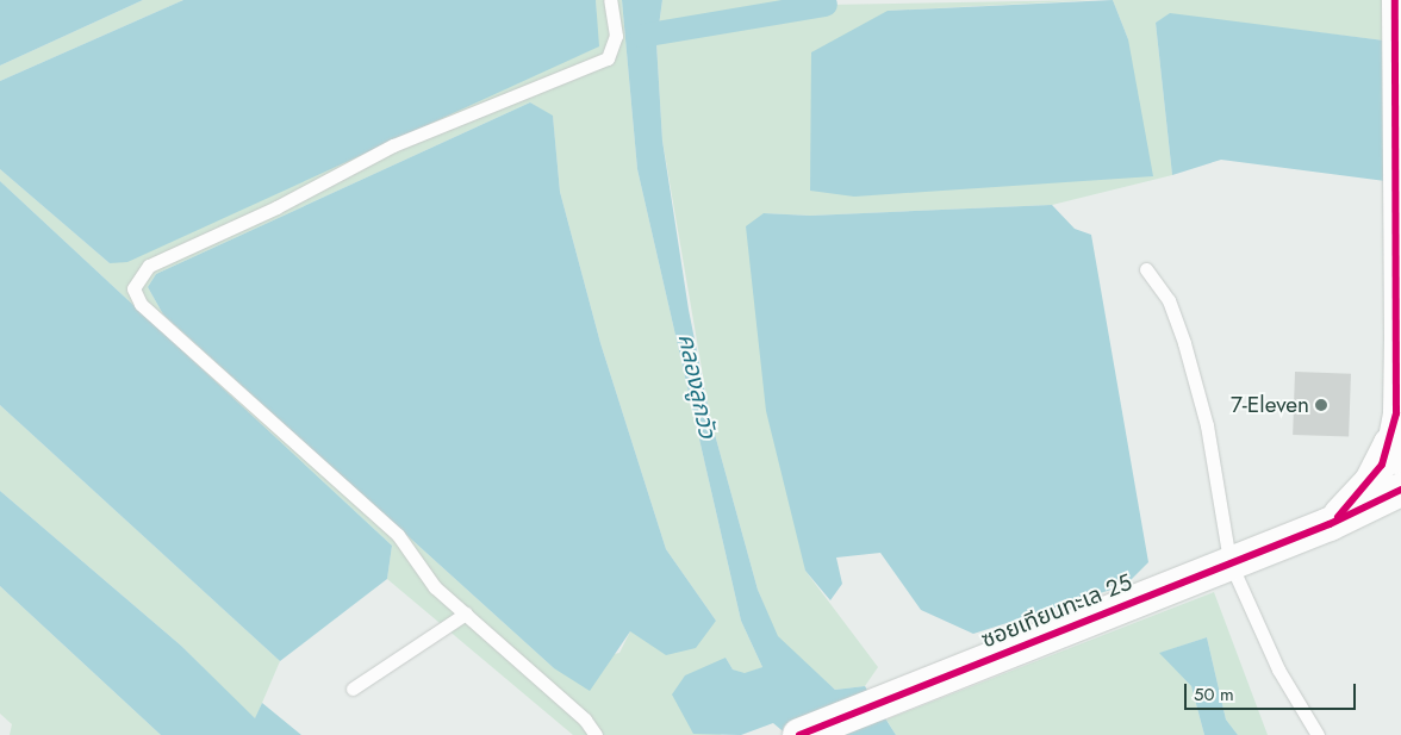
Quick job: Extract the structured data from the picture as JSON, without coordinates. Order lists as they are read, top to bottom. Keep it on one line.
{"streets":{"street":["ซอยเทียนทะเล 25"]},"water":["คลองลูกวัว"],"places":["7-Eleven"],"scale_bar":"50 m"}
